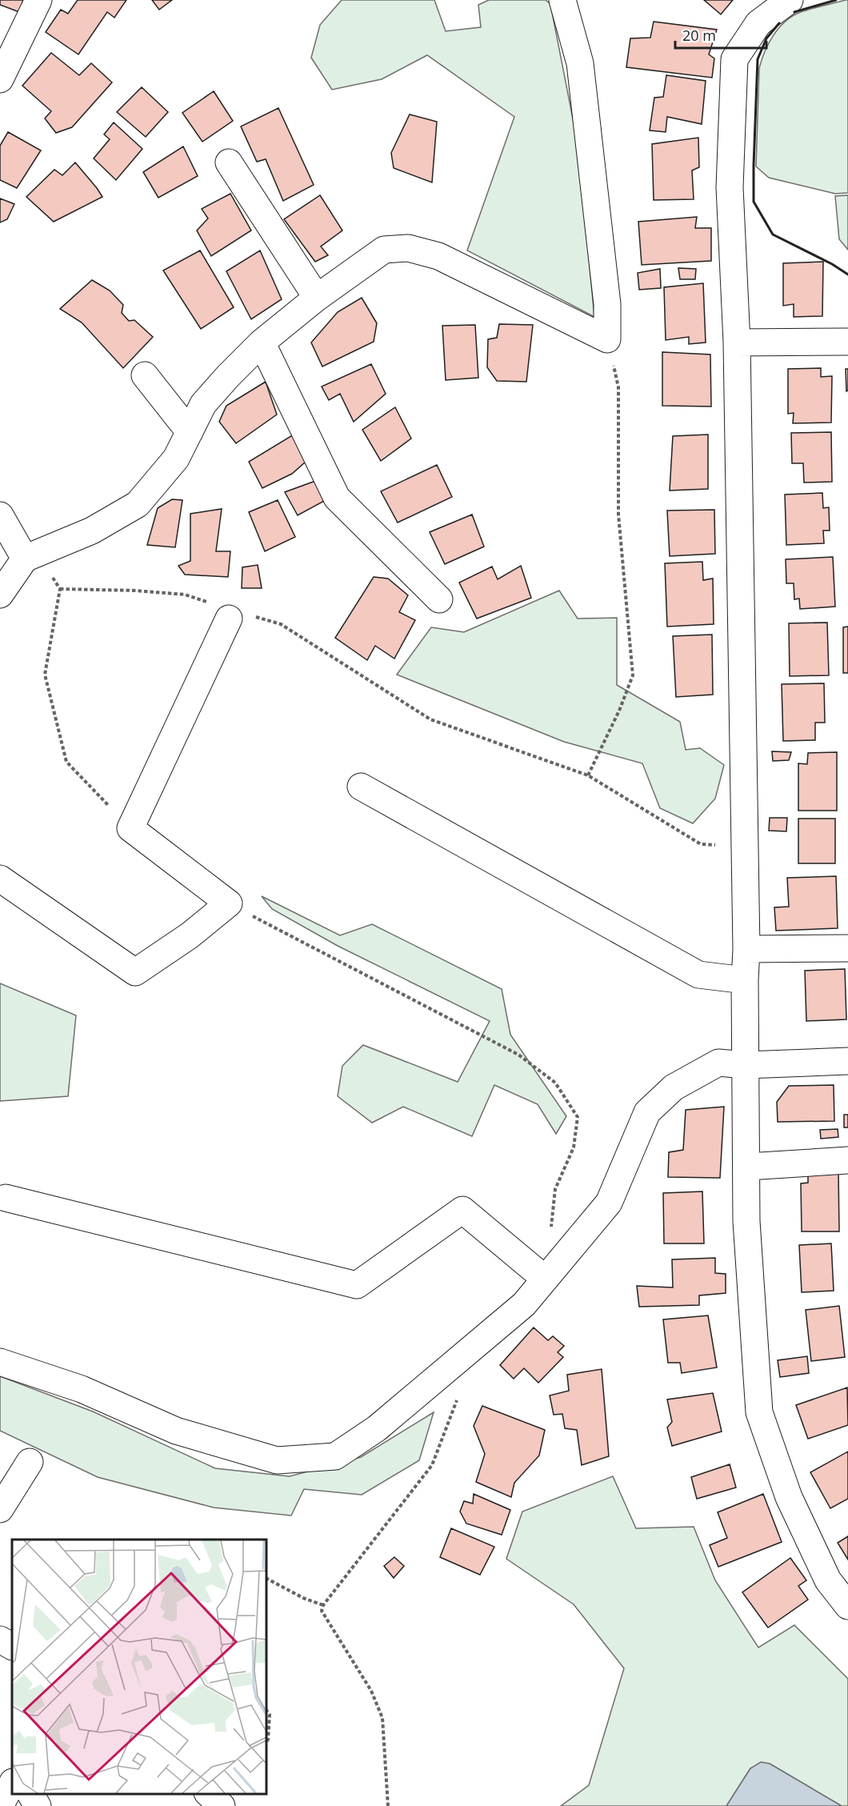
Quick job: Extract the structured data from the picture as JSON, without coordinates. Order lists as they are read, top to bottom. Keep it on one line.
{"scale_bar":"20 m"}
